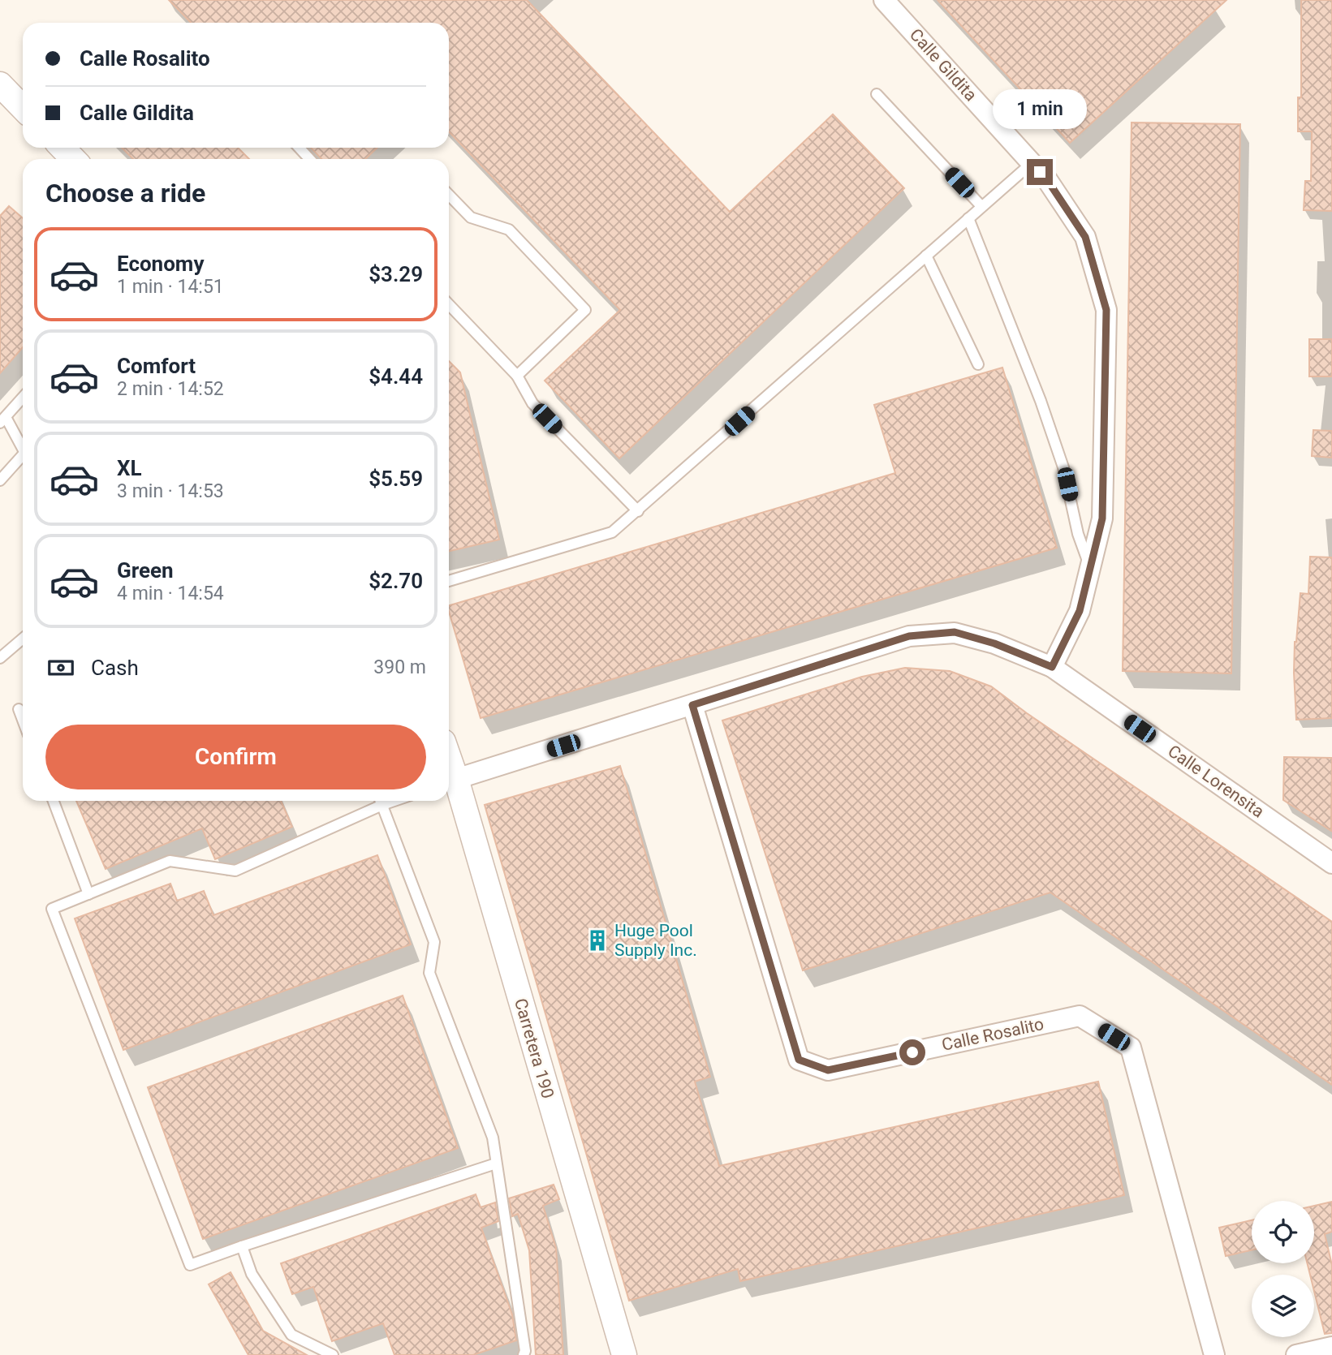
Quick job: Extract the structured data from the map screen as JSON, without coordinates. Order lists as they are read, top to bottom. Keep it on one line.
{"streets":{"street":["Calle Gildita","Calle Lorensita","Calle Rosalito","Carretera 190"]},"crossings":[["Calle Gildita","Calle Lorensita"],["Calle Lorensita","Calle Rosalito"],["Calle Lorensita","Carretera 190"]],"places":{"building":["Huge Pool Supply Inc."]},"page":{"banner":["Calle Rosalito","Calle Gildita"],"bubble":"1 min","heading":"Choose a ride","list":[{"name":"Economy","note":"1 min · 14:51","value":"$3.29"},{"name":"Comfort","note":"2 min · 14:52","value":"$4.44"},{"name":"XL","note":"3 min · 14:53","value":"$5.59"},{"name":"Green","note":"4 min · 14:54","value":"$2.70"}],"pay":["Cash","390 m"],"buttons":"Confirm"}}
